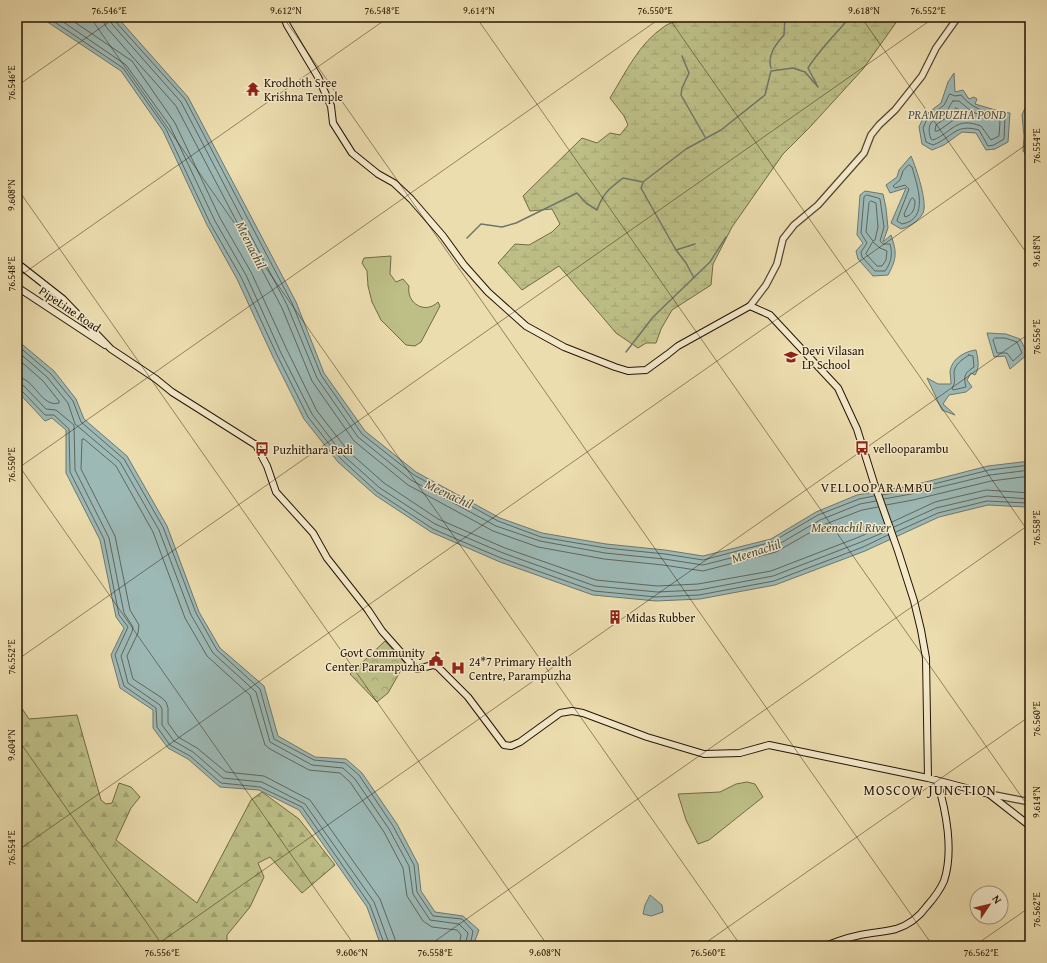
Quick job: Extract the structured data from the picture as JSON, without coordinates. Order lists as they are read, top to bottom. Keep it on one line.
{"streets":{"main road":["PipeLine Road"]},"districts":["VELLOOPARAMBU","MOSCOW JUNCTION"],"water":["PRAMPUZHA POND","Meenachil","Meenachil River"],"places":{"temple":["Krodhoth Sree Krishna Temple"],"school or university":["Devi Vilasan LP School"],"bus stop":["vellooparambu","Puzhithara Padi"],"building":["Midas Rubber"],"public building":["Govt Community Center Parampuzha"],"hospital":["24*7 Primary Health Centre, Parampuzha"]},"north":"top right","coordinates":["76.546°E","9.612°N","76.548°E","9.614°N","76.550°E","9.618°N","76.552°E","76.554°E","9.608°N","76.556°E","76.558°E","76.560°E","9.604°N","76.562°E","9.606°N"]}
